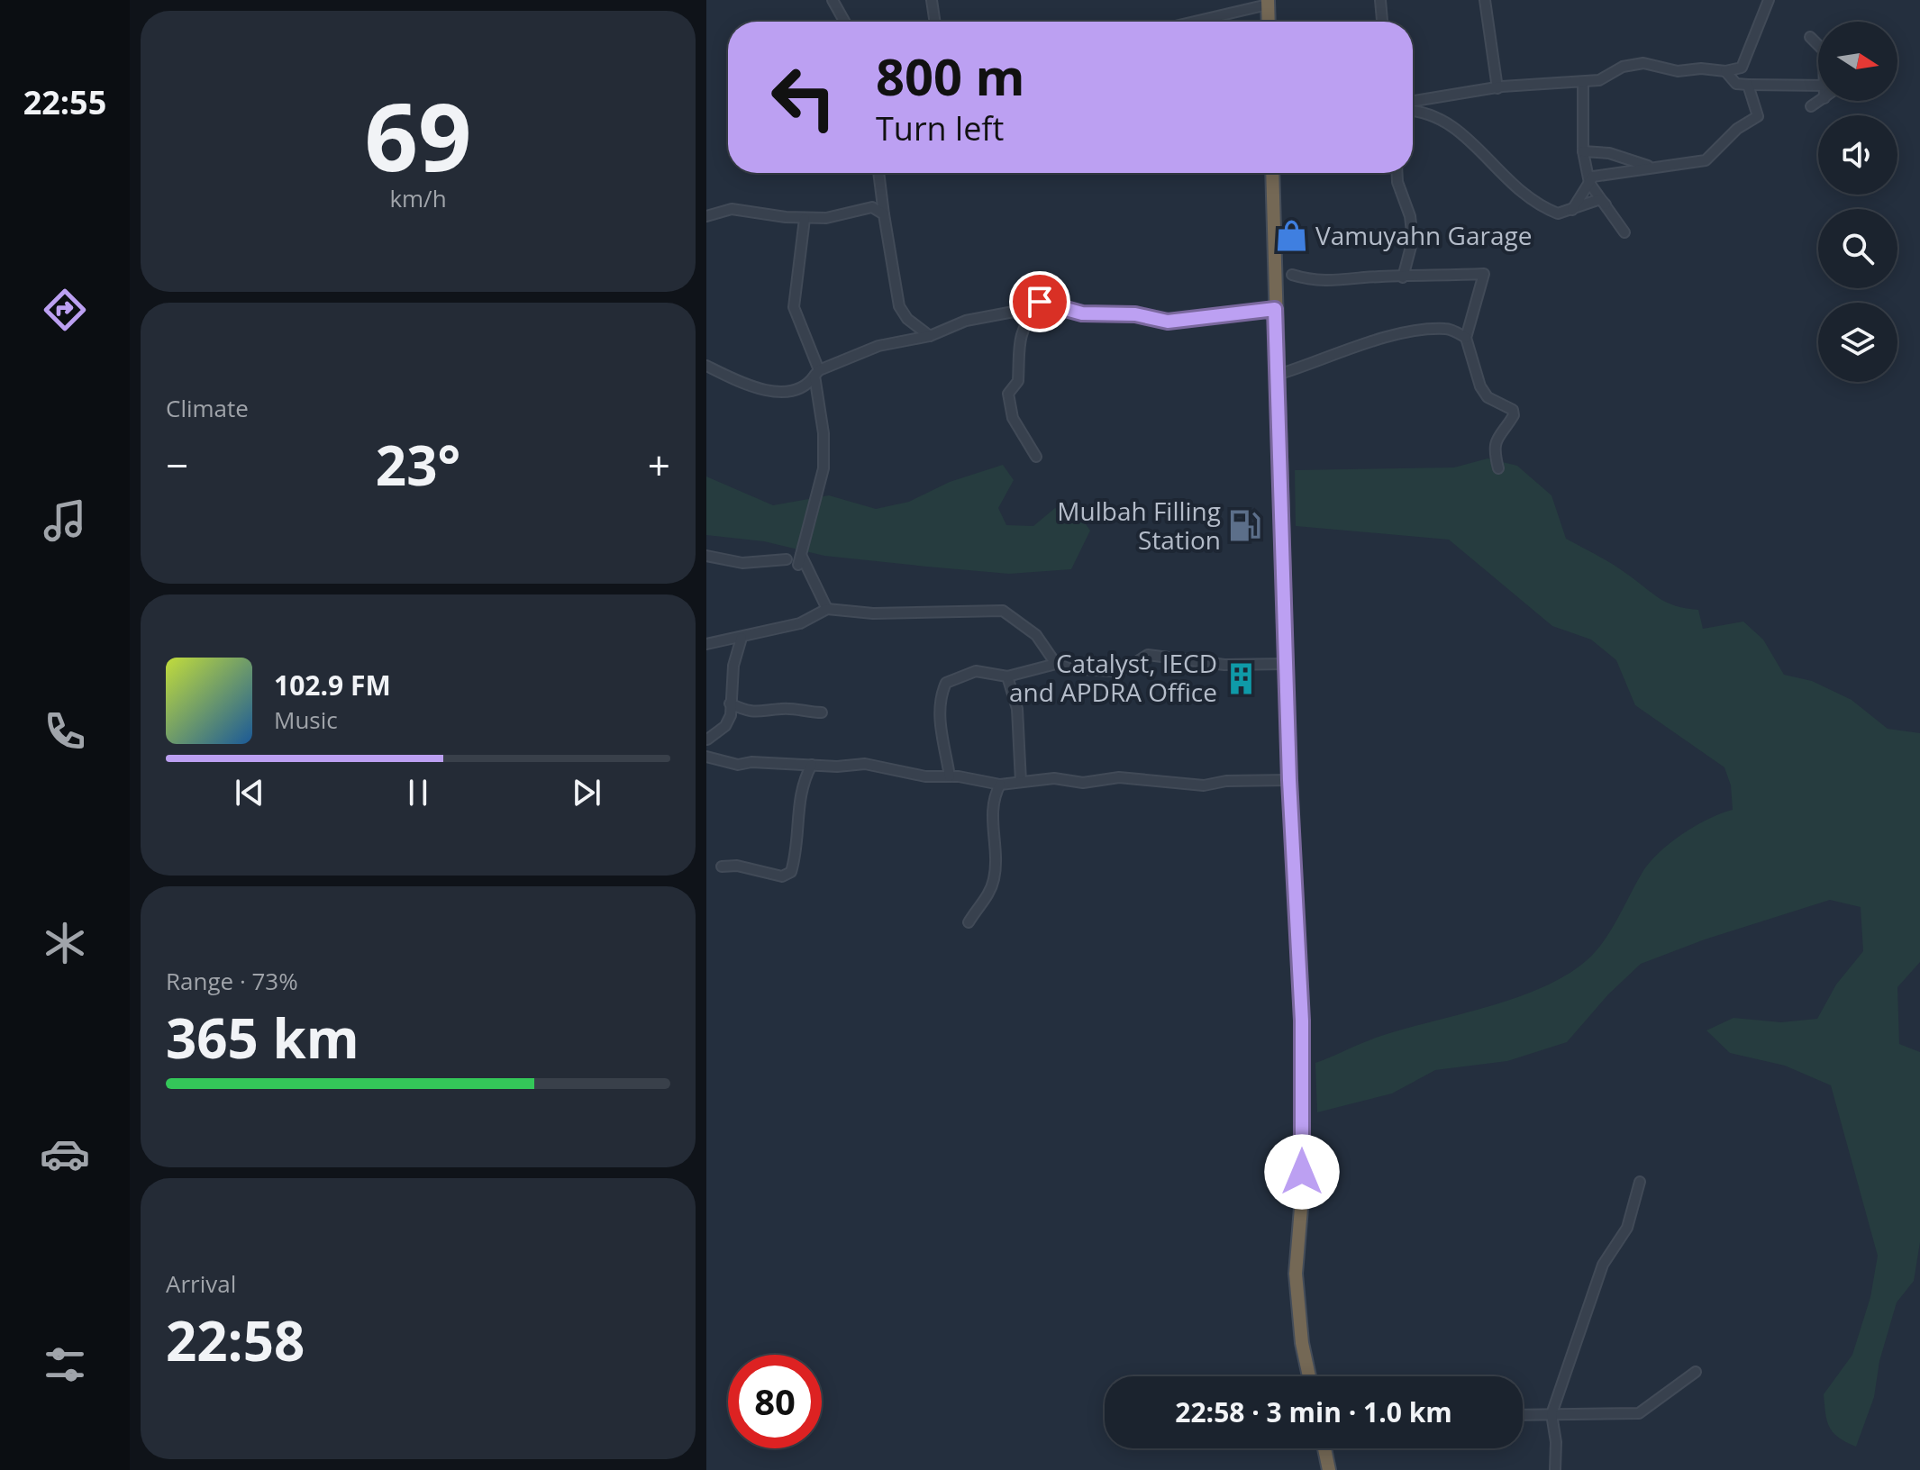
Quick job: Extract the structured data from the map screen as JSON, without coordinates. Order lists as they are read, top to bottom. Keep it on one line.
{"places":{"shop":["Vamuyahn Garage"],"fuel station":["Mulbah Filling Station"],"building":["Catalyst, IECD and APDRA Office"]},"north":"right","page":{"tabs":"22:55","tile":[["69","km/h"],"Climate",["Range · 73%","365 km"],["Arrival","22:58"]],"turn":["800 m","Turn left"],"heat":["−","23°","+"],"song":["102.9 FM","Music"],"limit":"80","trip":"22:58 · 3 min · 1.0 km"}}
